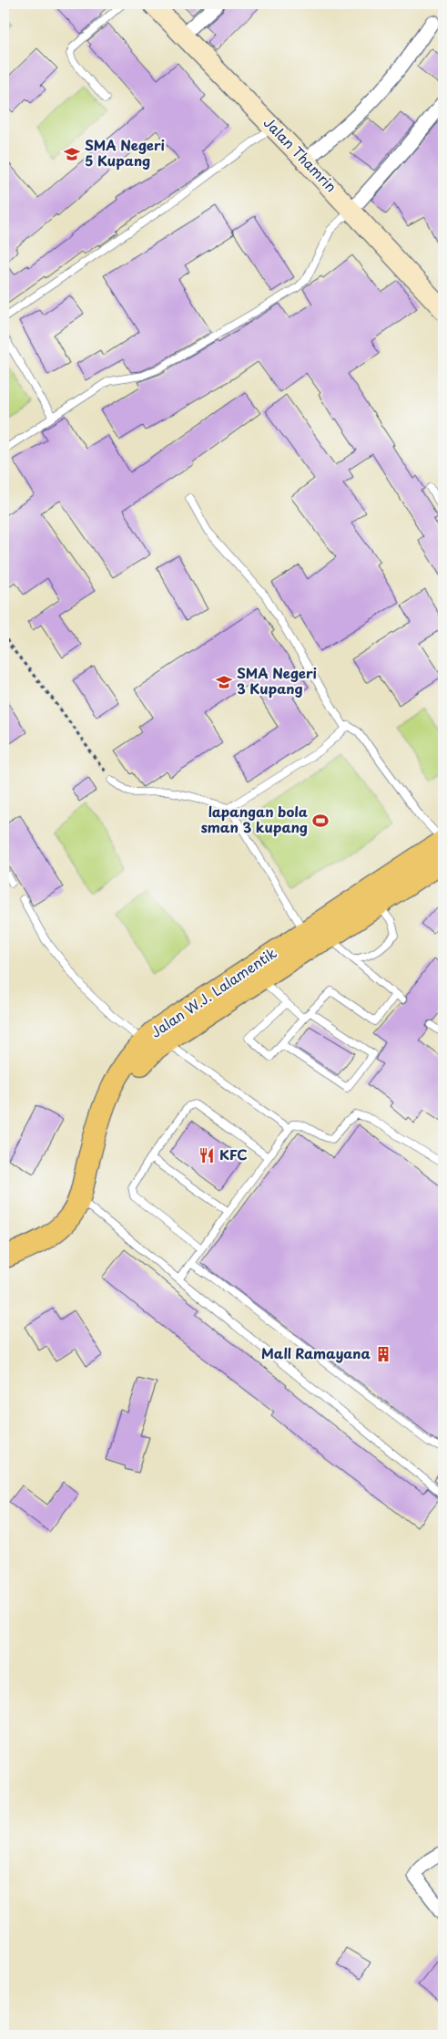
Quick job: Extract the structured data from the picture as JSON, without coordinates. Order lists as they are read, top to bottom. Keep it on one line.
{"streets":{"main road":["Jalan Thamrin","Jalan W.J. Lalamentik"]},"places":{"school or university":["SMA Negeri 5 Kupang","SMA Negeri 3 Kupang"],"sports":["lapangan bola sman 3 kupang"],"restaurant":["KFC"],"building":["Mall Ramayana"]}}
